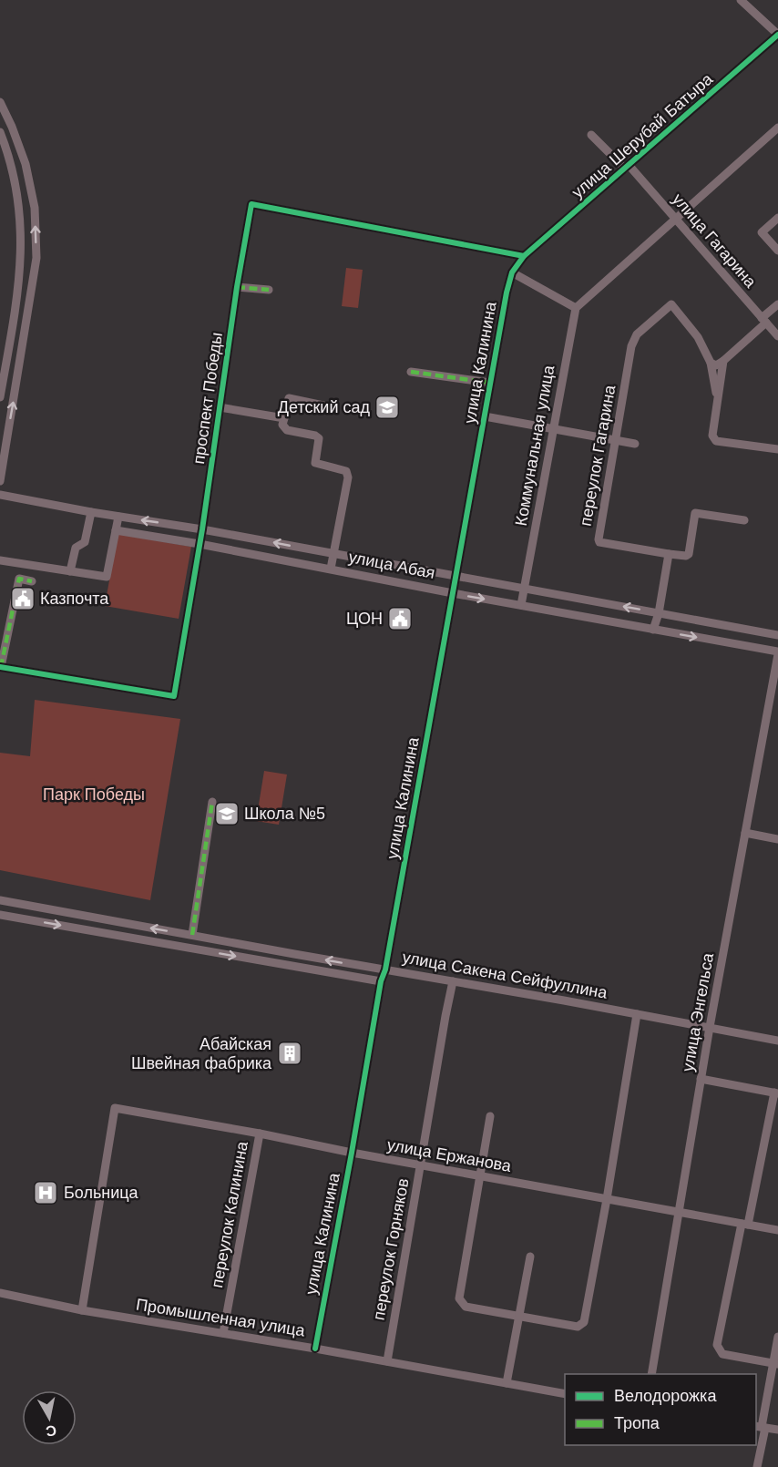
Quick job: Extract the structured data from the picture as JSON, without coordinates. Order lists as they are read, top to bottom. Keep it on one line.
{"streets":{"street":["улица Шерубай Батыра","улица Гагарина","улица Калинина","проспект Победы","Коммунальная улица","переулок Гагарина","улица Абая","улица Сакена Сейфуллина","улица Энгельса","улица Ержанова","переулок Калинина","переулок Горняков","Промышленная улица"]},"crossings":[["улица Шерубай Батыра","улица Гагарина"],["улица Шерубай Батыра","улица Калинина"],["улица Шерубай Батыра","проспект Победы"],["улица Калинина","проспект Победы"],["улица Калинина","улица Абая"],["улица Калинина","улица Сакена Сейфуллина"],["улица Калинина","улица Ержанова"],["улица Калинина","Промышленная улица"],["Коммунальная улица","улица Абая"],["улица Абая","улица Энгельса"],["улица Сакена Сейфуллина","улица Энгельса"],["улица Сакена Сейфуллина","переулок Горняков"],["улица Энгельса","улица Ержанова"],["улица Ержанова","переулок Калинина"],["улица Ержанова","переулок Горняков"],["улица Ержанова","Промышленная улица"],["переулок Калинина","Промышленная улица"],["переулок Горняков","Промышленная улица"]],"parks":["Парк Победы"],"places":{"school or university":["Детский сад","Школа №5"],"public building":["Казпочта","ЦОН"],"building":["Абайская Швейная фабрика"],"hospital":["Больница"]},"legend":["Велодорожка","Тропа"],"north":"bottom"}
